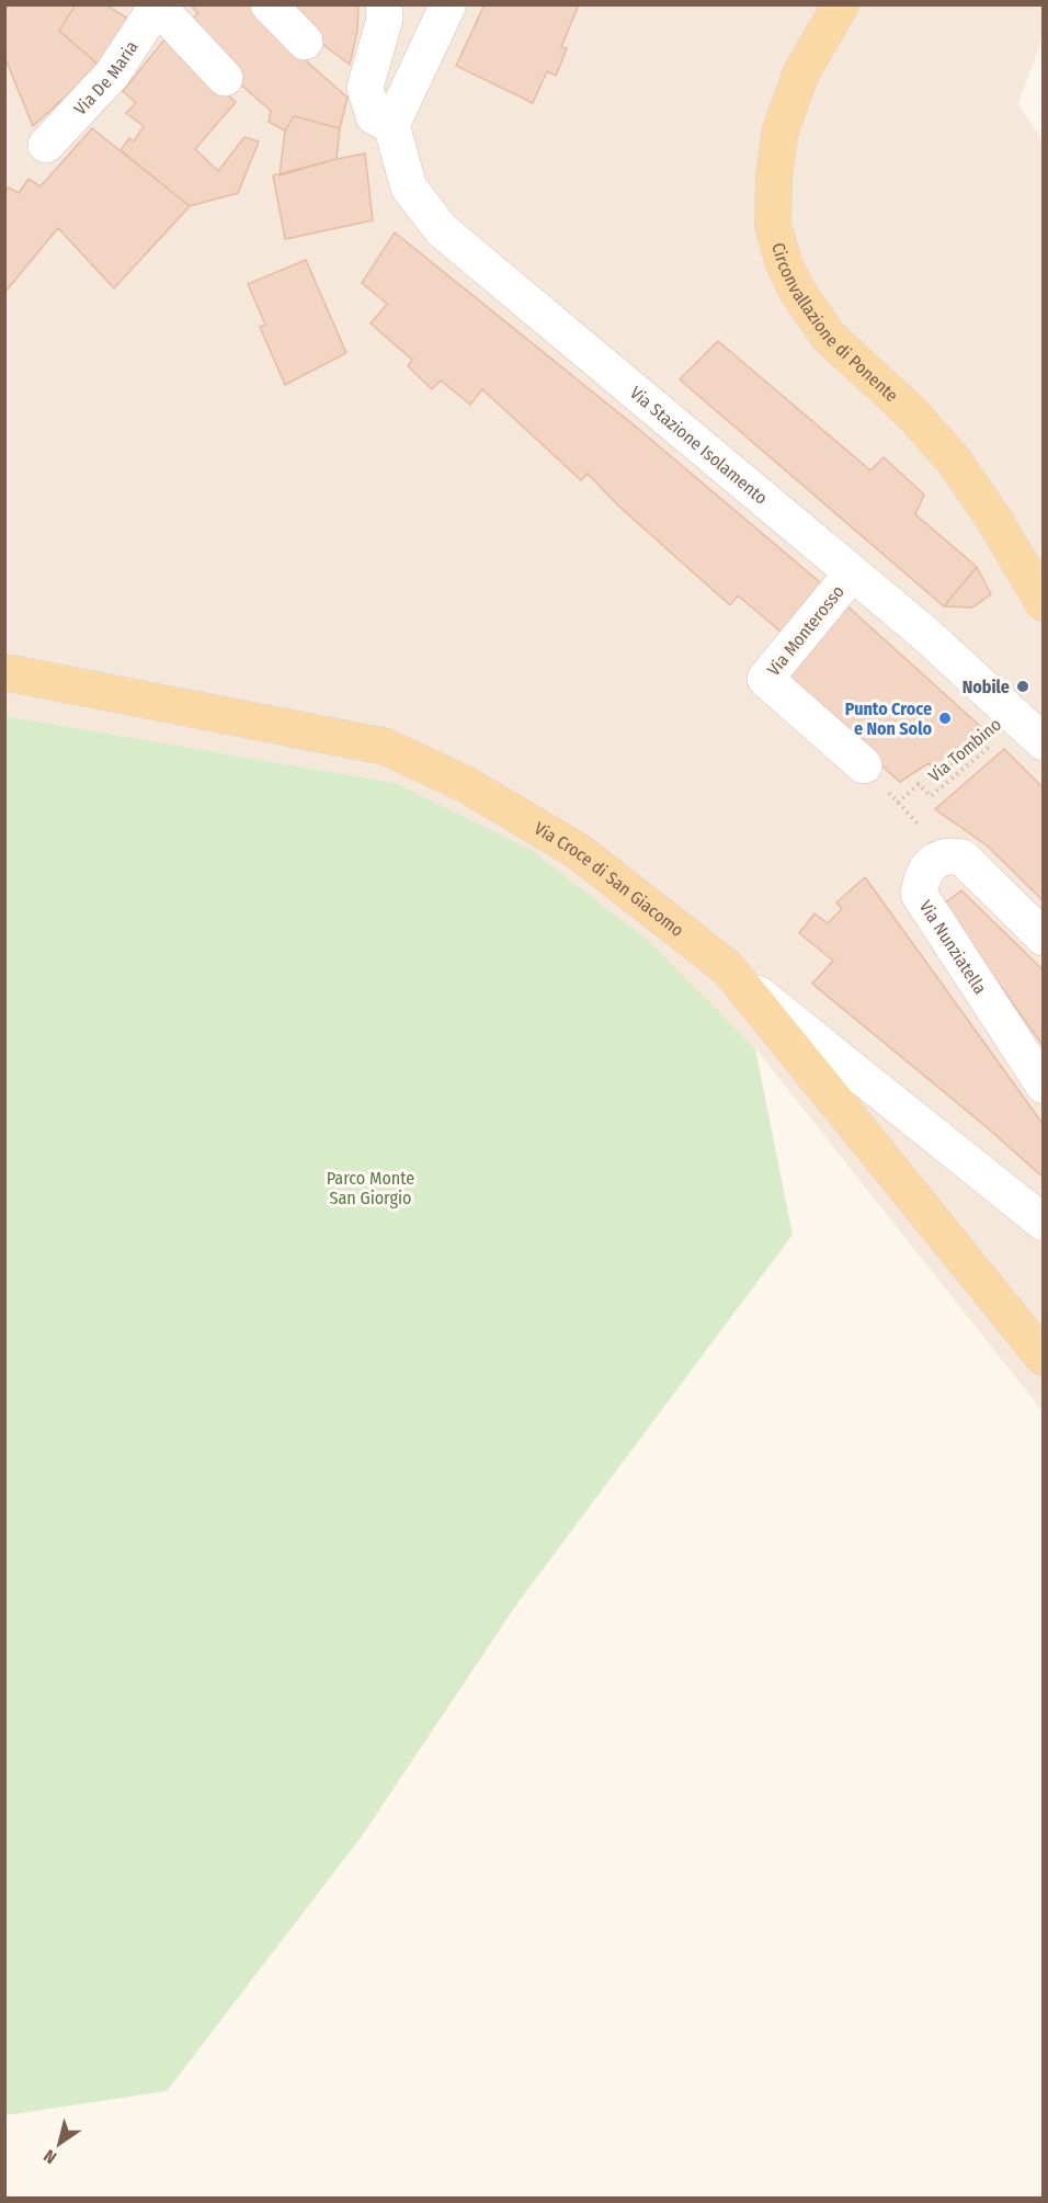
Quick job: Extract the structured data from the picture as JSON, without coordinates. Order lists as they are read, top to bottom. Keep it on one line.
{"streets":{"main road":["Circonvallazione di Ponente","Via Croce di San Giacomo"],"street":["Via De Maria","Via Stazione Isolamento","Via Monterosso","Via Nunziatella"],"path":["Via Tombino"]},"crossings":[["Via Stazione Isolamento","Via Monterosso"],["Via Stazione Isolamento","Via Tombino"]],"parks":["Parco Monte San Giorgio"],"places":["Nobile","Punto Croce e Non Solo"],"north":"bottom left"}
